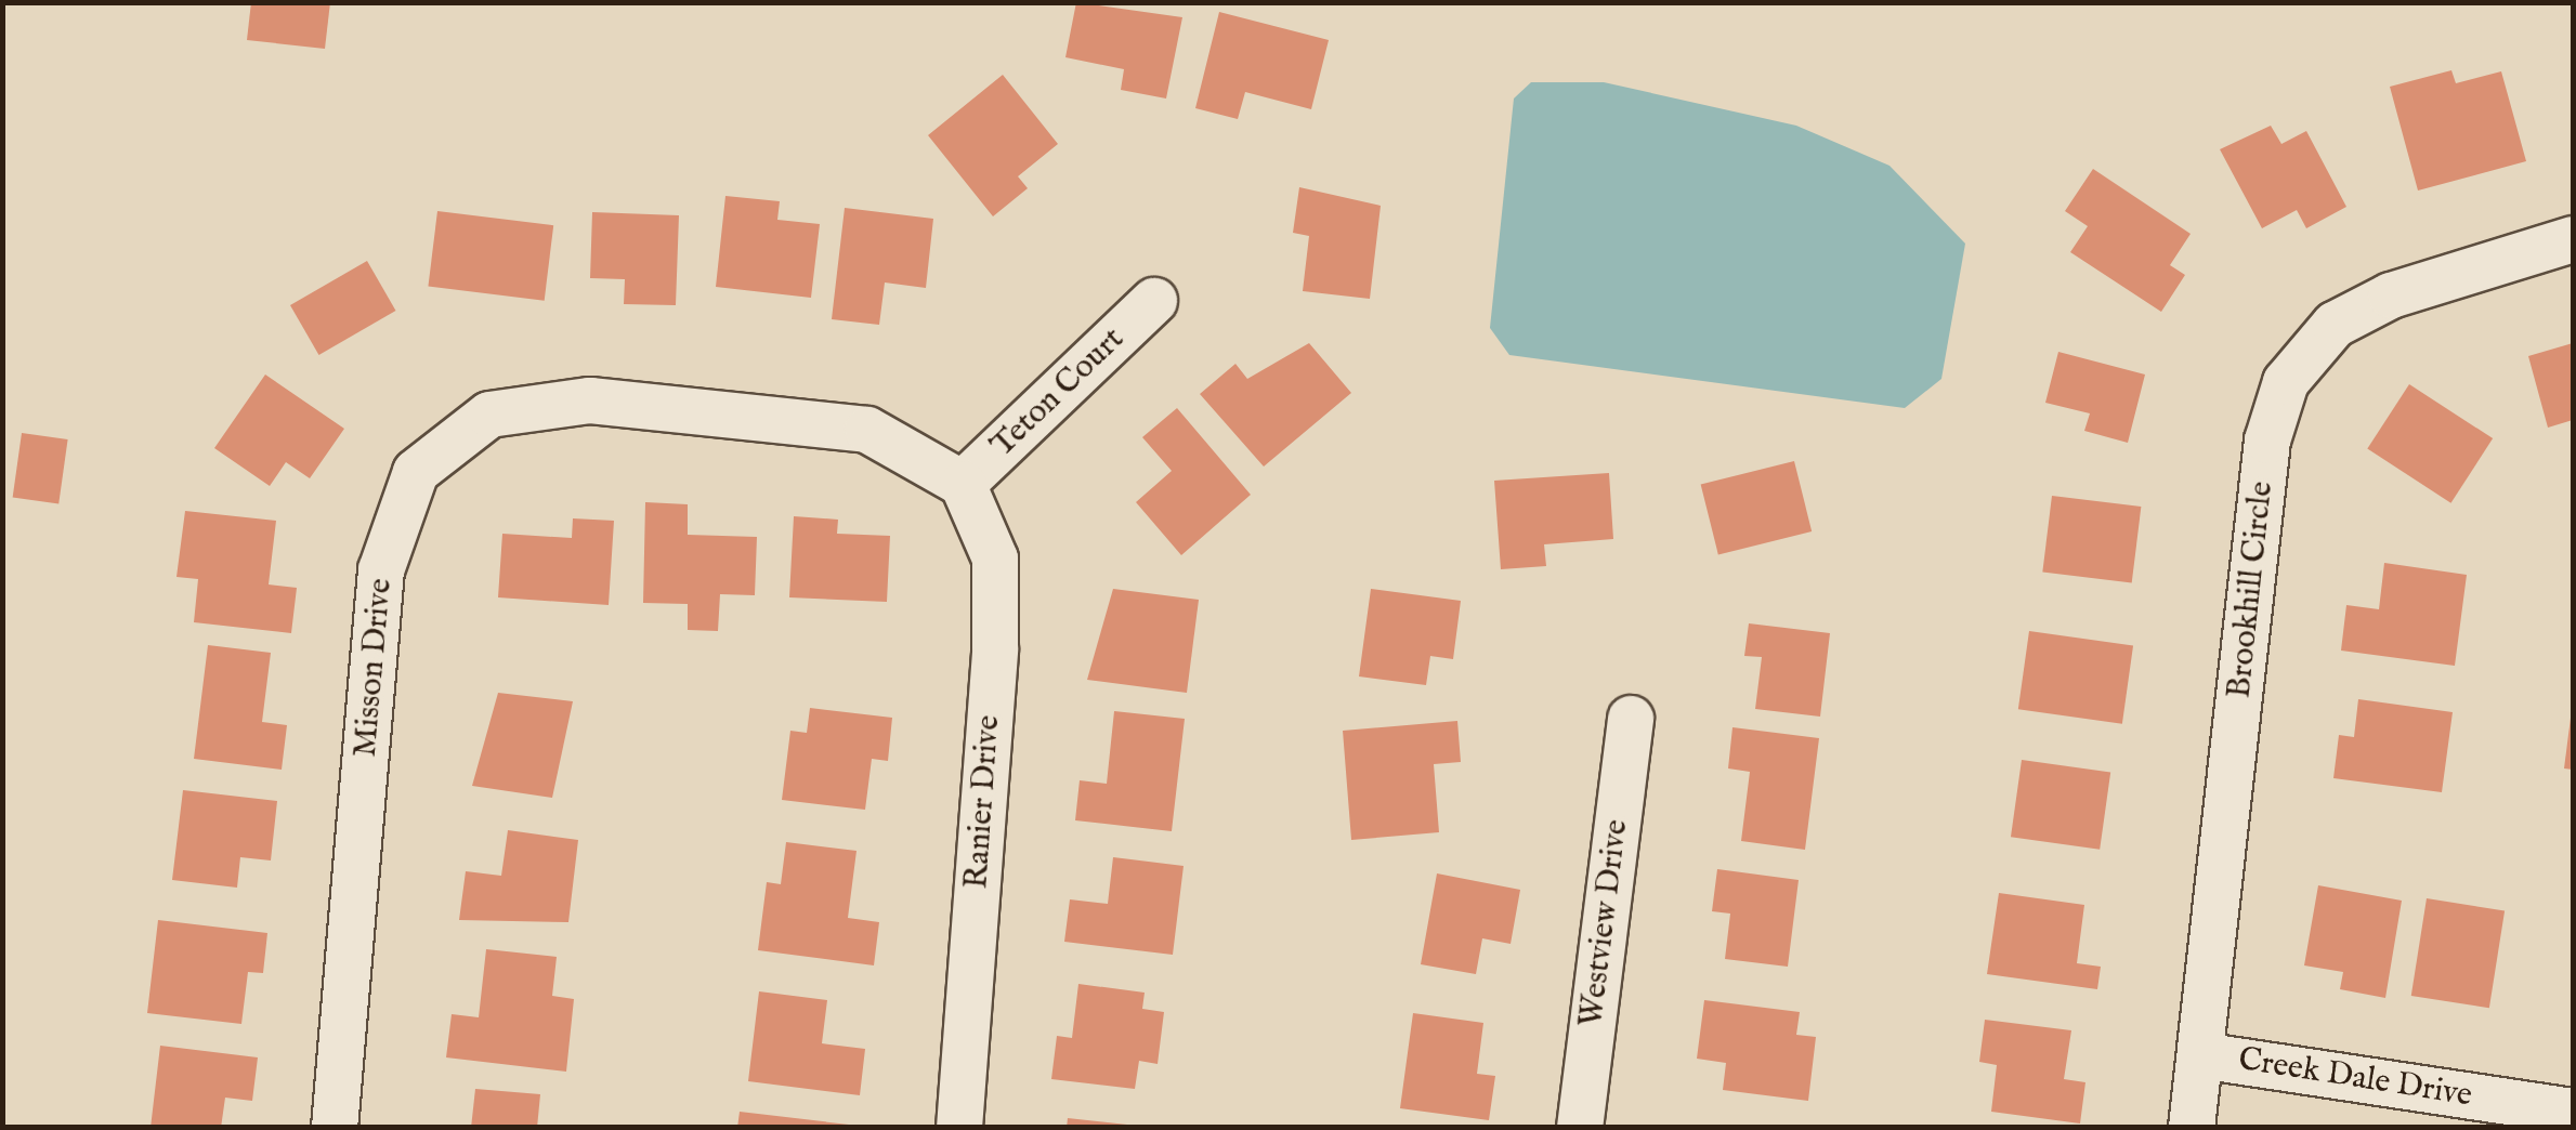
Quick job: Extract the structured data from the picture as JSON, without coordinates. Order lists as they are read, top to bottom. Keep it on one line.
{"streets":{"street":["Teton Court","Brookhill Circle","Misson Drive","Ranier Drive","Westview Drive","Creek Dale Drive"]},"crossings":[["Teton Court","Misson Drive"],["Teton Court","Ranier Drive"],["Brookhill Circle","Creek Dale Drive"],["Misson Drive","Ranier Drive"]]}
